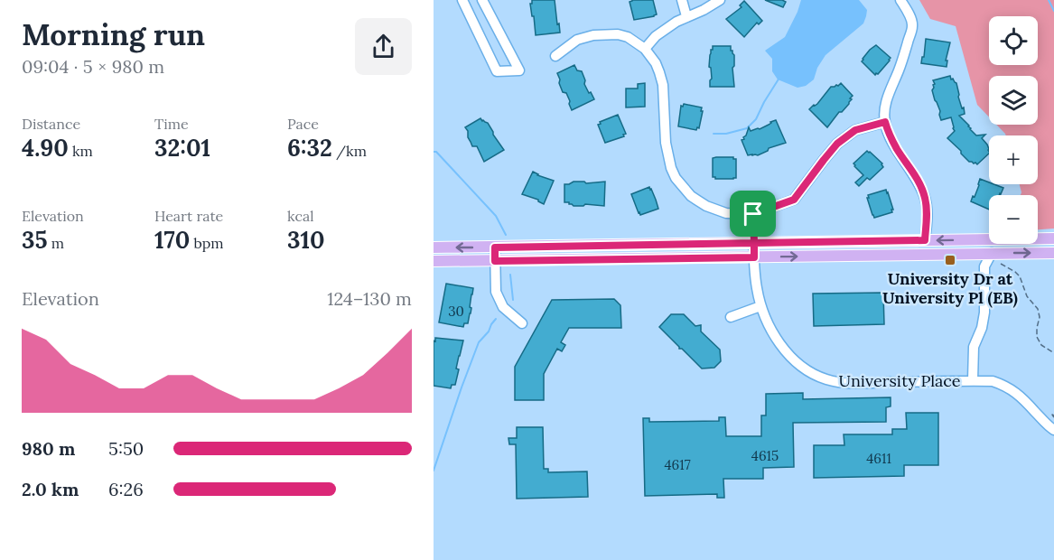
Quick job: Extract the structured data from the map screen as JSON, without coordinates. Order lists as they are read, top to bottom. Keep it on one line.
{"streets":{"street":["University Place"]},"places":{"transit":["University Dr at University Pl (EB)"]},"house_numbers":["30","4615","4611","4617"],"page":{"heading":["Morning run","09:04 · 5 × 980 m"],"map_buttons":["+","−"],"stats":[["Distance","4.90 km"],["Time","32:01"],["Pace","6:32 /km"],["Elevation","35 m"],["Heart rate","170 bpm"],["kcal","310"]],"chart":["Elevation","124–130 m"],"list":[{"name":"980 m","note":"5:50"},{"name":"2.0 km","note":"6:26"}]}}
